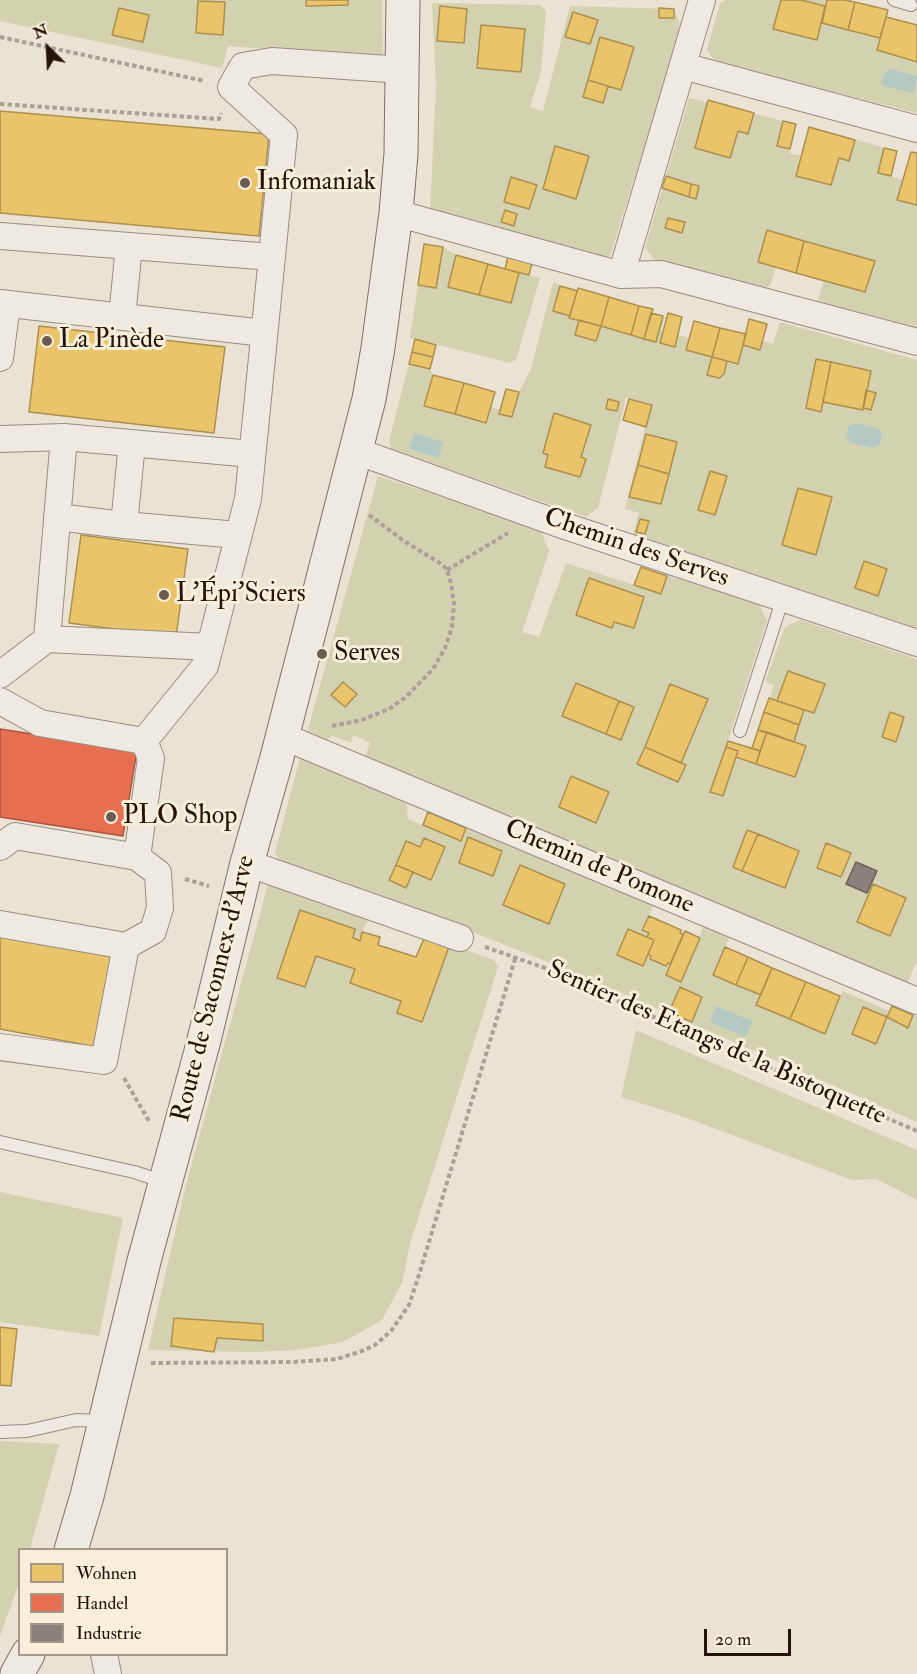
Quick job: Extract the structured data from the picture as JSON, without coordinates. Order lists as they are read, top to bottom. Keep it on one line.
{"streets":{"street":["Chemin des Serves","Chemin de Pomone","Route de Saconnex-d'Arve"],"path":["Sentier des Etangs de la Bistoquette"]},"crossings":[["Chemin des Serves","Route de Saconnex-d'Arve"],["Chemin de Pomone","Route de Saconnex-d'Arve"],["Route de Saconnex-d'Arve","Sentier des Etangs de la Bistoquette"]],"places":["Infomaniak","La Pinède","L'Épi'Sciers","Serves","PLO Shop"],"legend":["Wohnen","Handel","Industrie"],"scale_bar":"20 m","north":"top left"}
